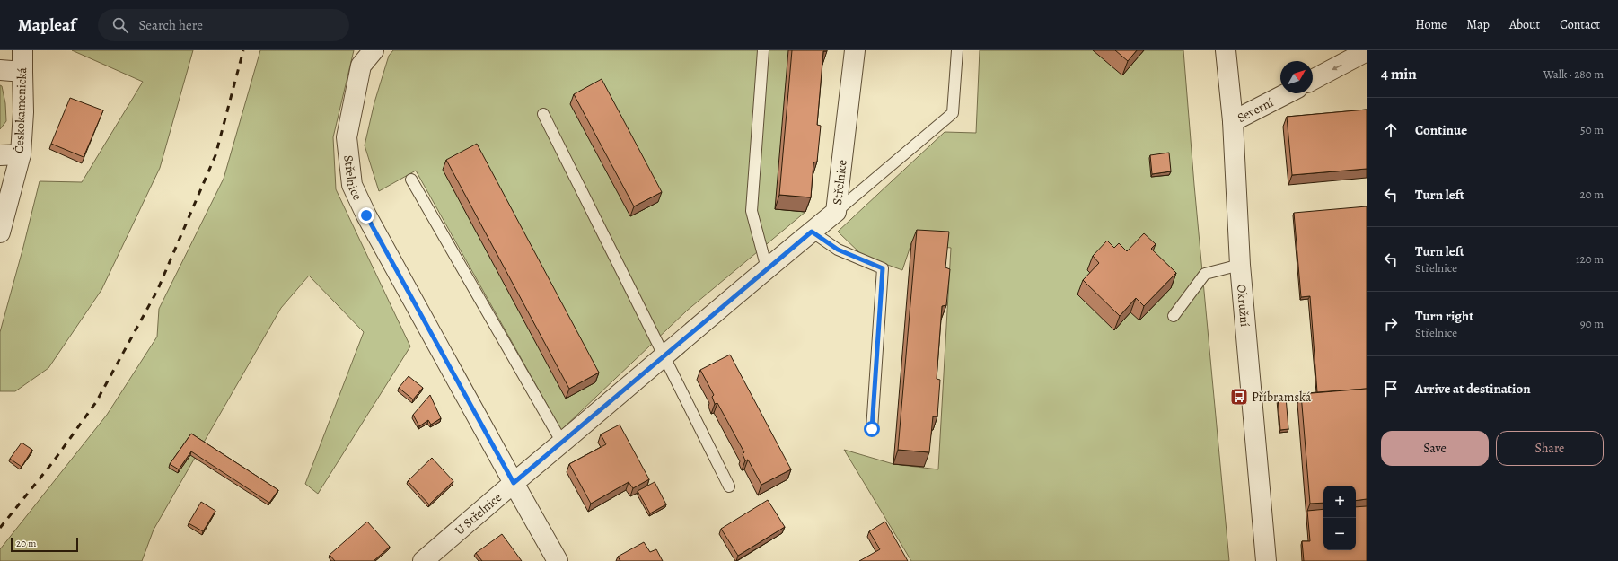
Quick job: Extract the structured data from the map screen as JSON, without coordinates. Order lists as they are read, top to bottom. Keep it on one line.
{"streets":{"street":["Severní","Českokamenická","Střelnice","Okružní","U Střelnice"]},"crossings":[["Severní","Okružní"],["Střelnice","U Střelnice"]],"places":{"bus stop":["Příbramská"]},"scale_bar":"20 m","north":"top right","page":{"header":"Mapleaf","search":"Search here","nav":["Home","Map","About","Contact"],"heading":["4 min","Walk · 280 m"],"list":[["Continue","50 m"],["Turn left","20 m"],["Turn left","Střelnice","120 m"],["Turn right","Střelnice","90 m"],"Arrive at destination"],"buttons":["Save","Share"],"map_buttons":["+","−"],"scale":"20 m"}}
